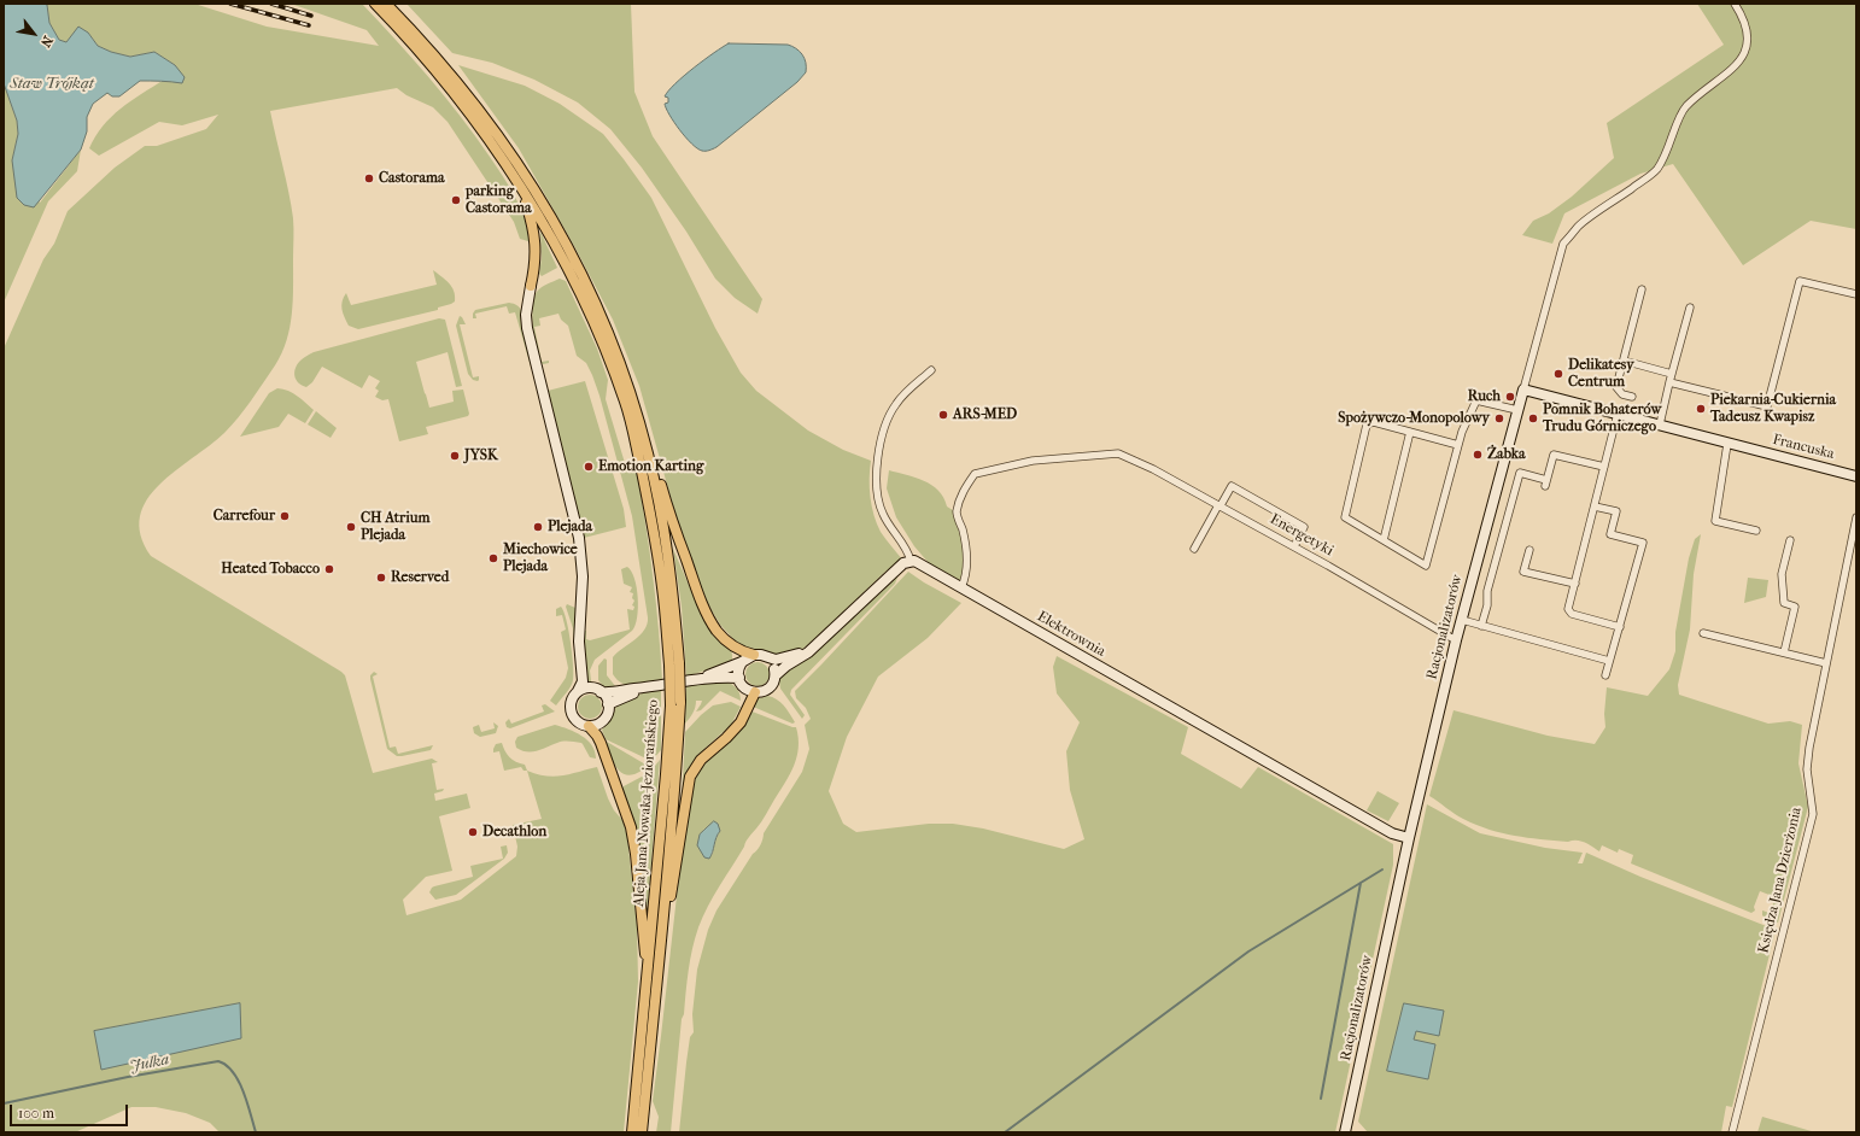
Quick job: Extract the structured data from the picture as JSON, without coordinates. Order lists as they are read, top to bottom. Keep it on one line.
{"streets":{"main road":["Aleja Jana Nowaka-Jeziorańskiego"],"street":["Francuska","Energetyki","Racjonalizatorów","Elektrownia","Księdza Jana Dzierżonia"]},"crossings":[["Francuska","Racjonalizatorów"],["Energetyki","Racjonalizatorów"],["Energetyki","Elektrownia"],["Racjonalizatorów","Elektrownia"]],"water":["Staw Trójkąt","Julka"],"places":["Castorama","parking Castorama","Delikatesy Centrum","Ruch","Piekarnia-Cukiernia Tadeusz Kwapisz","ARS-MED","Spożywczo-Monopolowy","Pomnik Bohaterów Trudu Górniczego","Żabka","JYSK","Emotion Karting","Carrefour","CH Atrium Plejada","Plejada","Miechowice Plejada","Heated Tobacco","Reserved","Decathlon"],"scale_bar":"100 m","north":"bottom right"}
